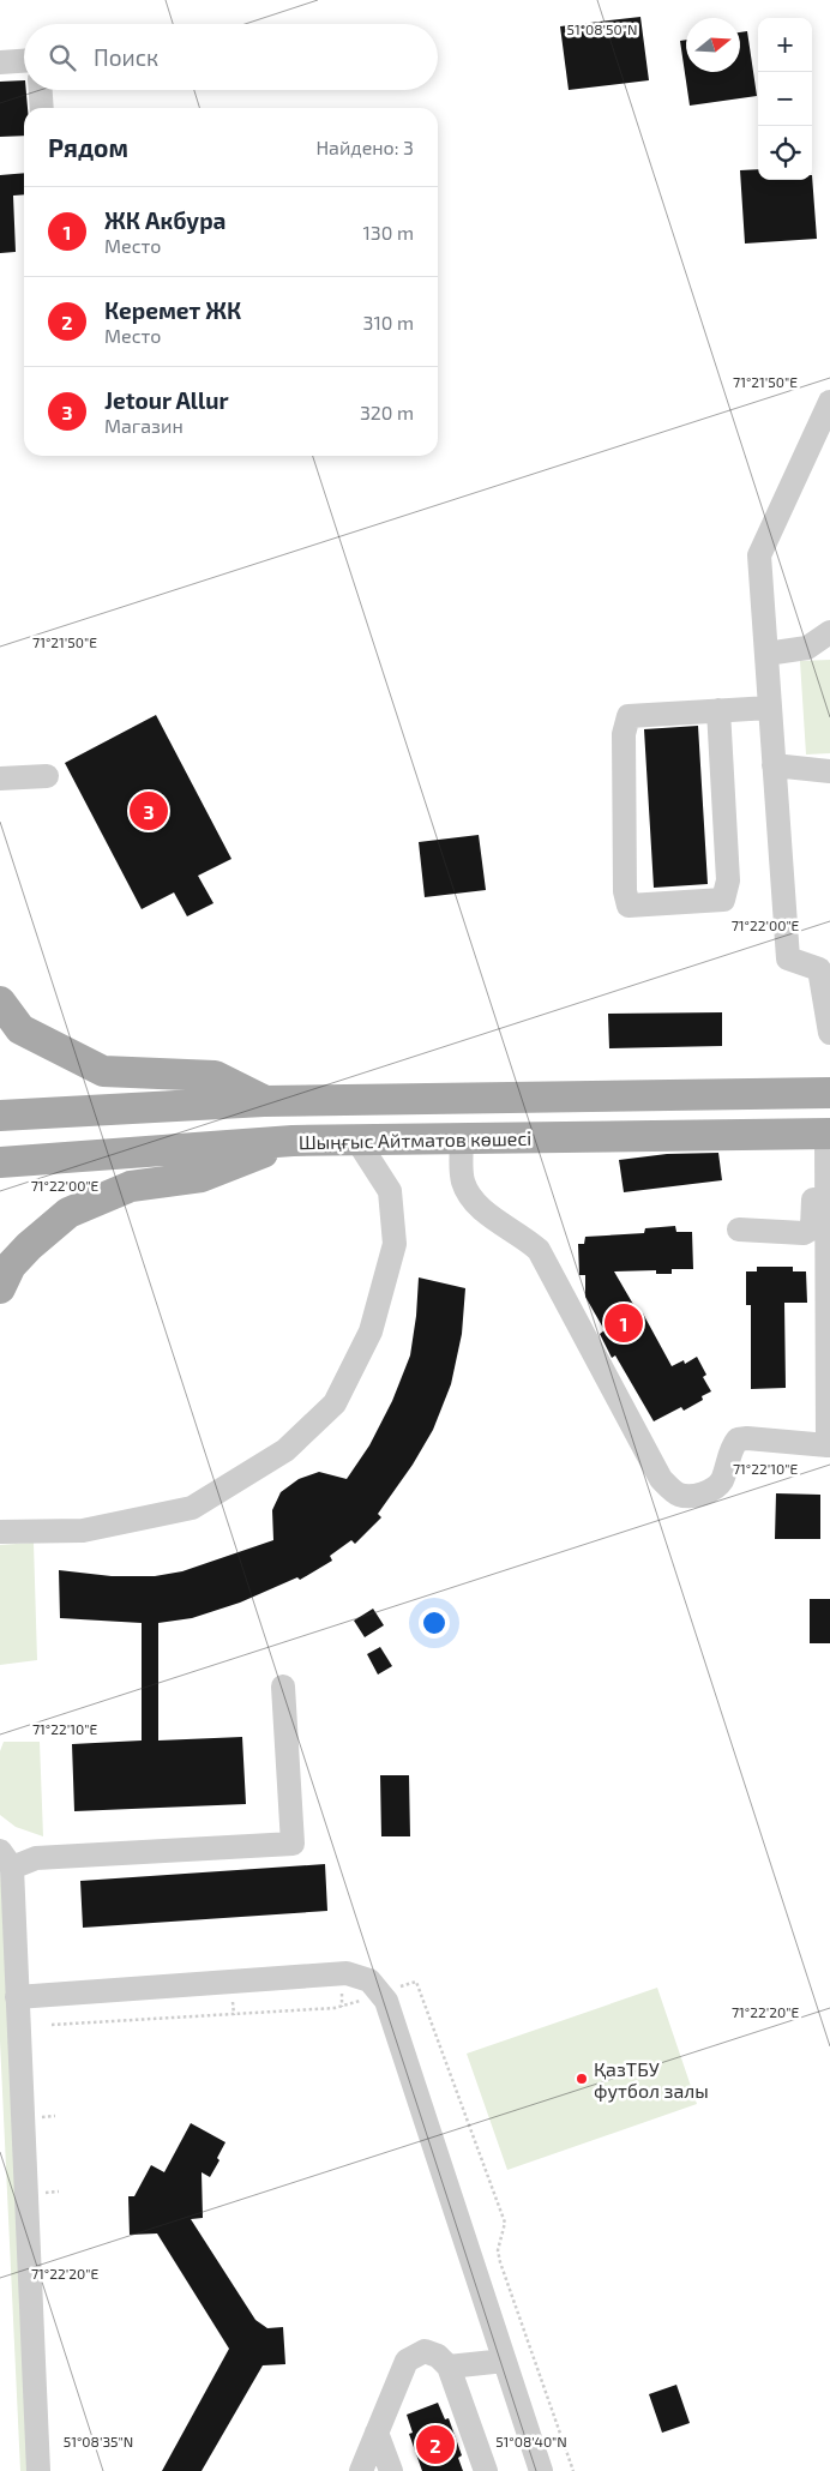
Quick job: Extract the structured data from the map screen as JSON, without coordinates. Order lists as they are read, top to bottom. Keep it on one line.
{"streets":{"main road":["Шыңғыс Айтматов көшесі"]},"places":["ҚазТБУ футбол залы"],"north":"right","page":{"map_buttons":["+","−"],"search":"Поиск","heading":["Рядом","Найдено: 3"],"list":[{"mark":"1","name":"ЖК Акбура","note":"Место","value":"130 m"},{"mark":"2","name":"Керемет ЖК","note":"Место","value":"310 m"},{"mark":"3","name":"Jetour Allur","note":"Магазин","value":"320 m"}],"pins":["3","1","2"]},"coordinates":["51°08'50\"N","71°21'50\"E","71°22'00\"E","71°22'10\"E","71°22'20\"E","51°08'35\"N","51°08'40\"N"]}
